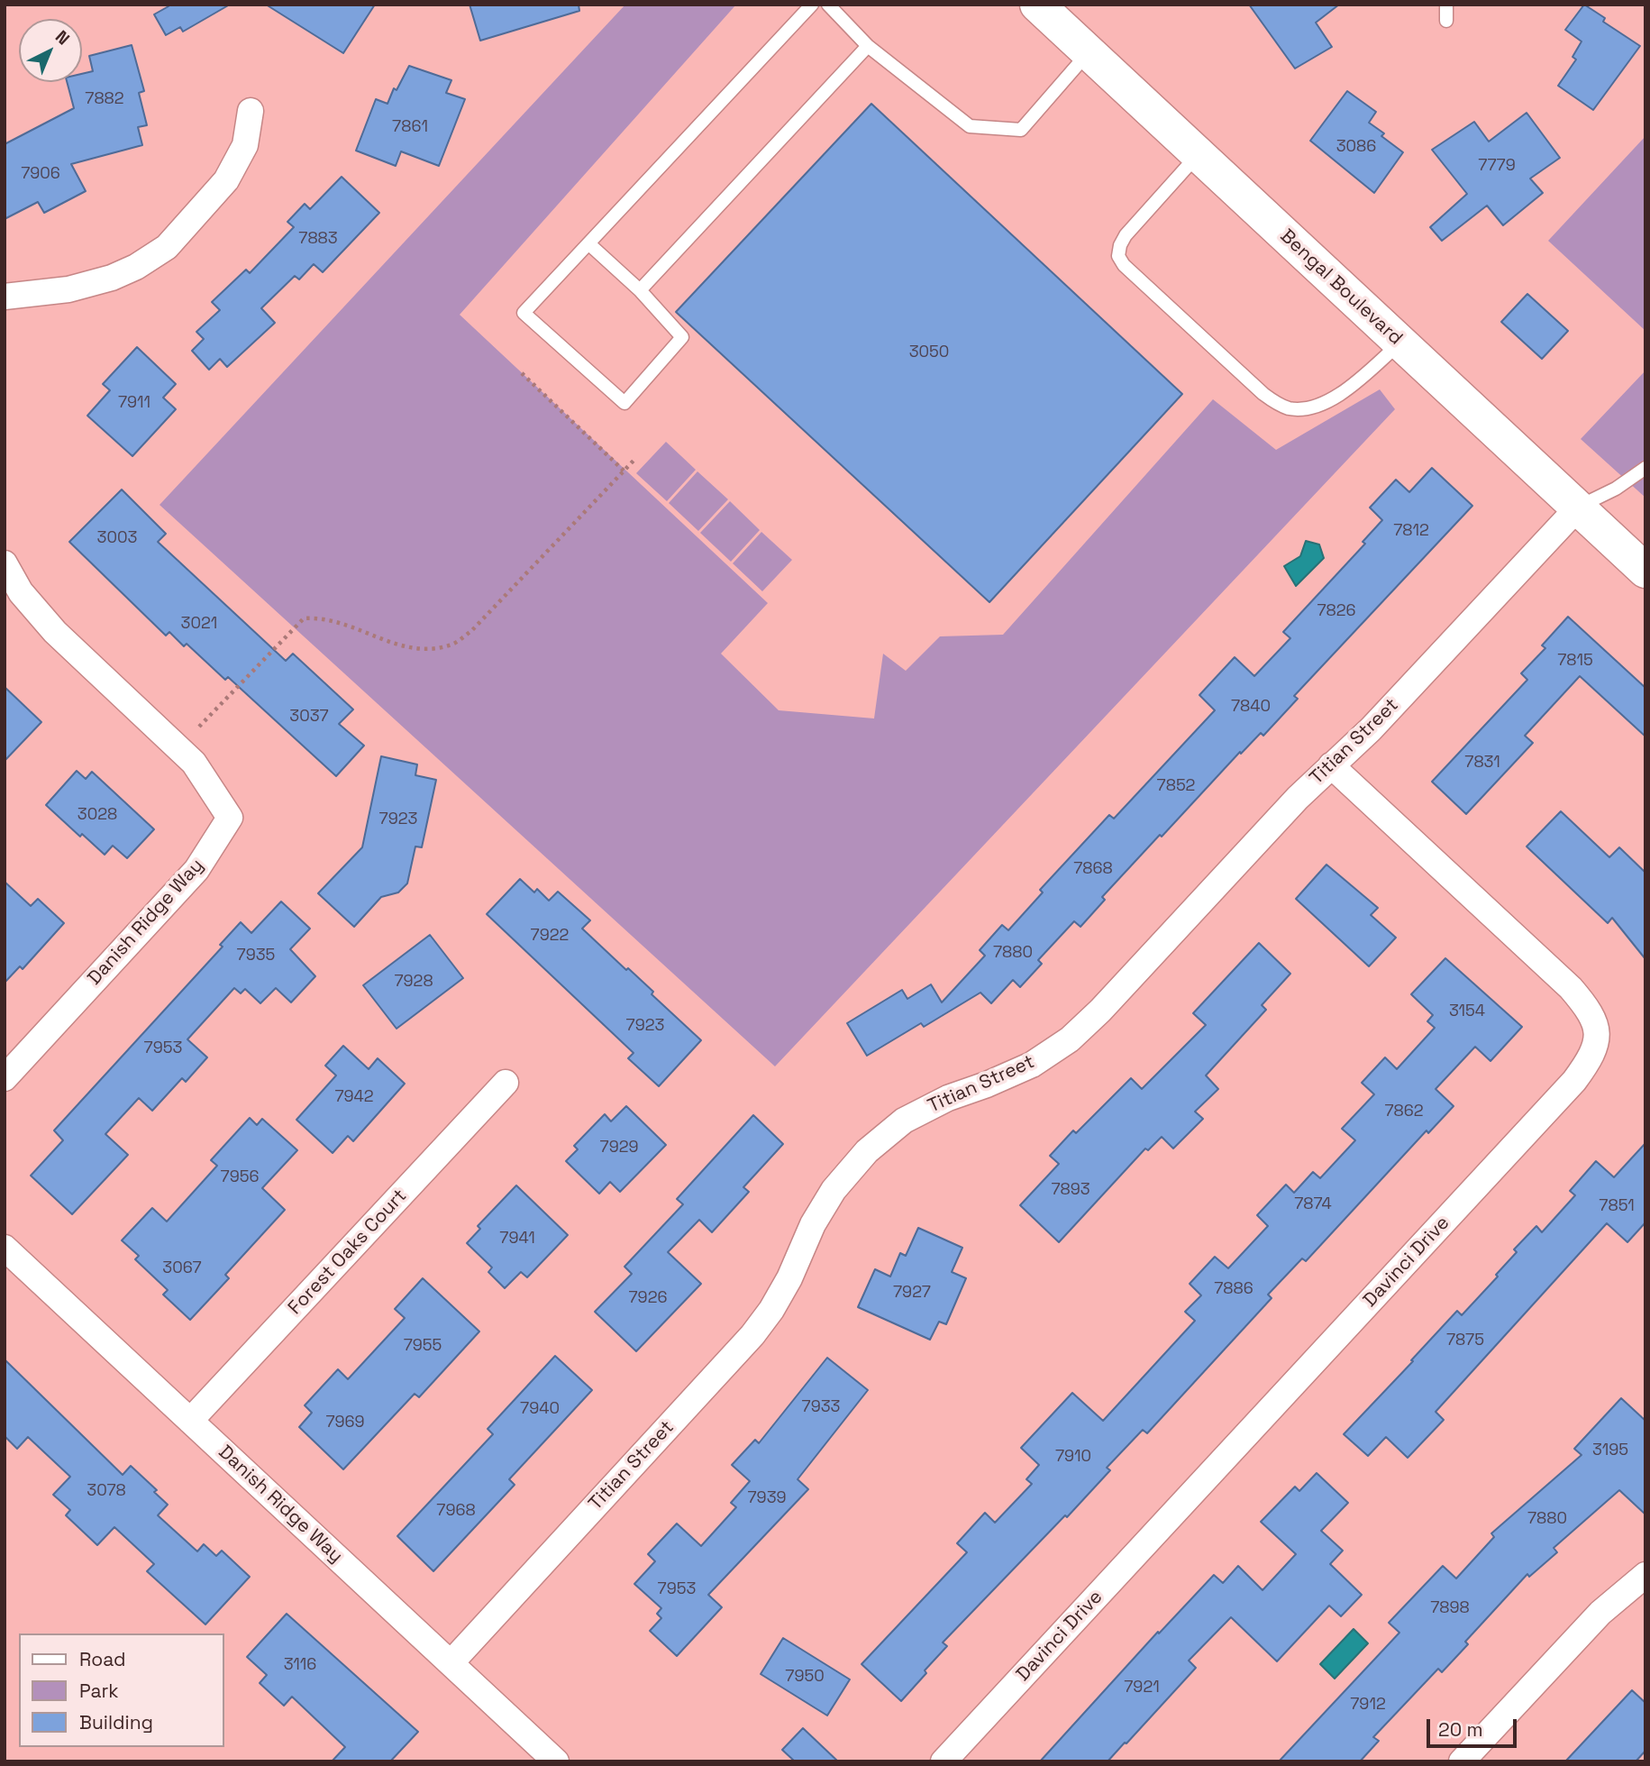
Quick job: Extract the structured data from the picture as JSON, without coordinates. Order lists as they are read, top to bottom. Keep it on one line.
{"streets":{"main road":["Bengal Boulevard"],"street":["Titian Street","Danish Ridge Way","Forest Oaks Court","Davinci Drive"]},"crossings":[["Bengal Boulevard","Titian Street"],["Titian Street","Danish Ridge Way"],["Titian Street","Davinci Drive"],["Danish Ridge Way","Forest Oaks Court"]],"house_numbers":["7882","7861","3086","7779","7906","7883","3050","7911","7812","3003","7826","3021","7815","7840","3037","7831","7852","3028","7923","7868","7922","7880","7935","7928","3154","7923","7953","7942","7862","7929","7956","7893","7874","7851","7941","3067","7886","7927","7926","7875","7955","7933","7940","7969","3195","7910","3078","7939","7968","7880","7953","7898","3116","7950","7921","7912"],"legend":["Road","Park","Building"],"scale_bar":"20 m","north":"top right"}
